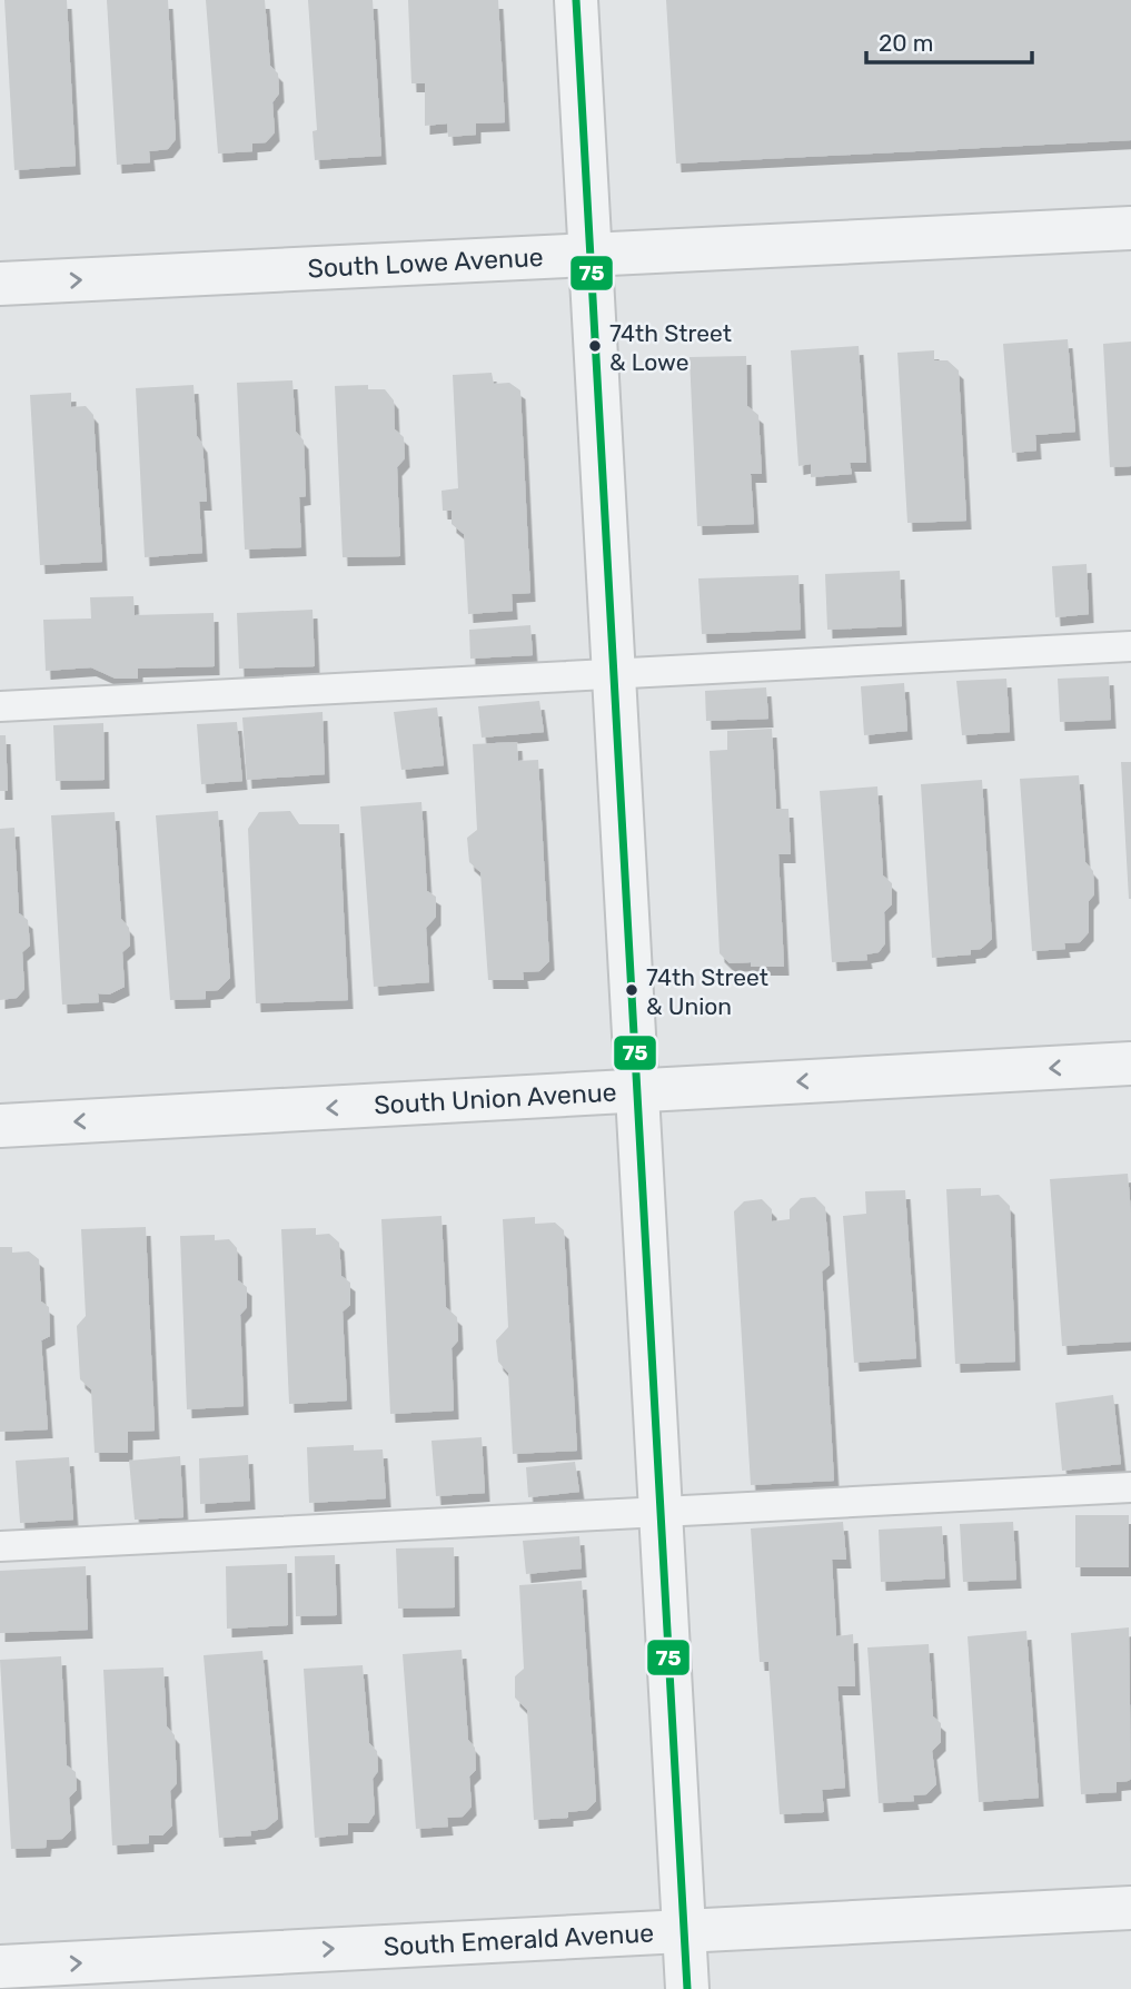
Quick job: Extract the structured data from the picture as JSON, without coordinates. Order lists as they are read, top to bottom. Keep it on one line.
{"streets":{"street":["South Lowe Avenue","South Union Avenue","South Emerald Avenue"]},"one_way":["South Lowe Avenue","South Union Avenue","South Emerald Avenue"],"places":["74th Street & Lowe","74th Street & Union"],"lines":["transit line 75"],"scale_bar":"20 m"}
